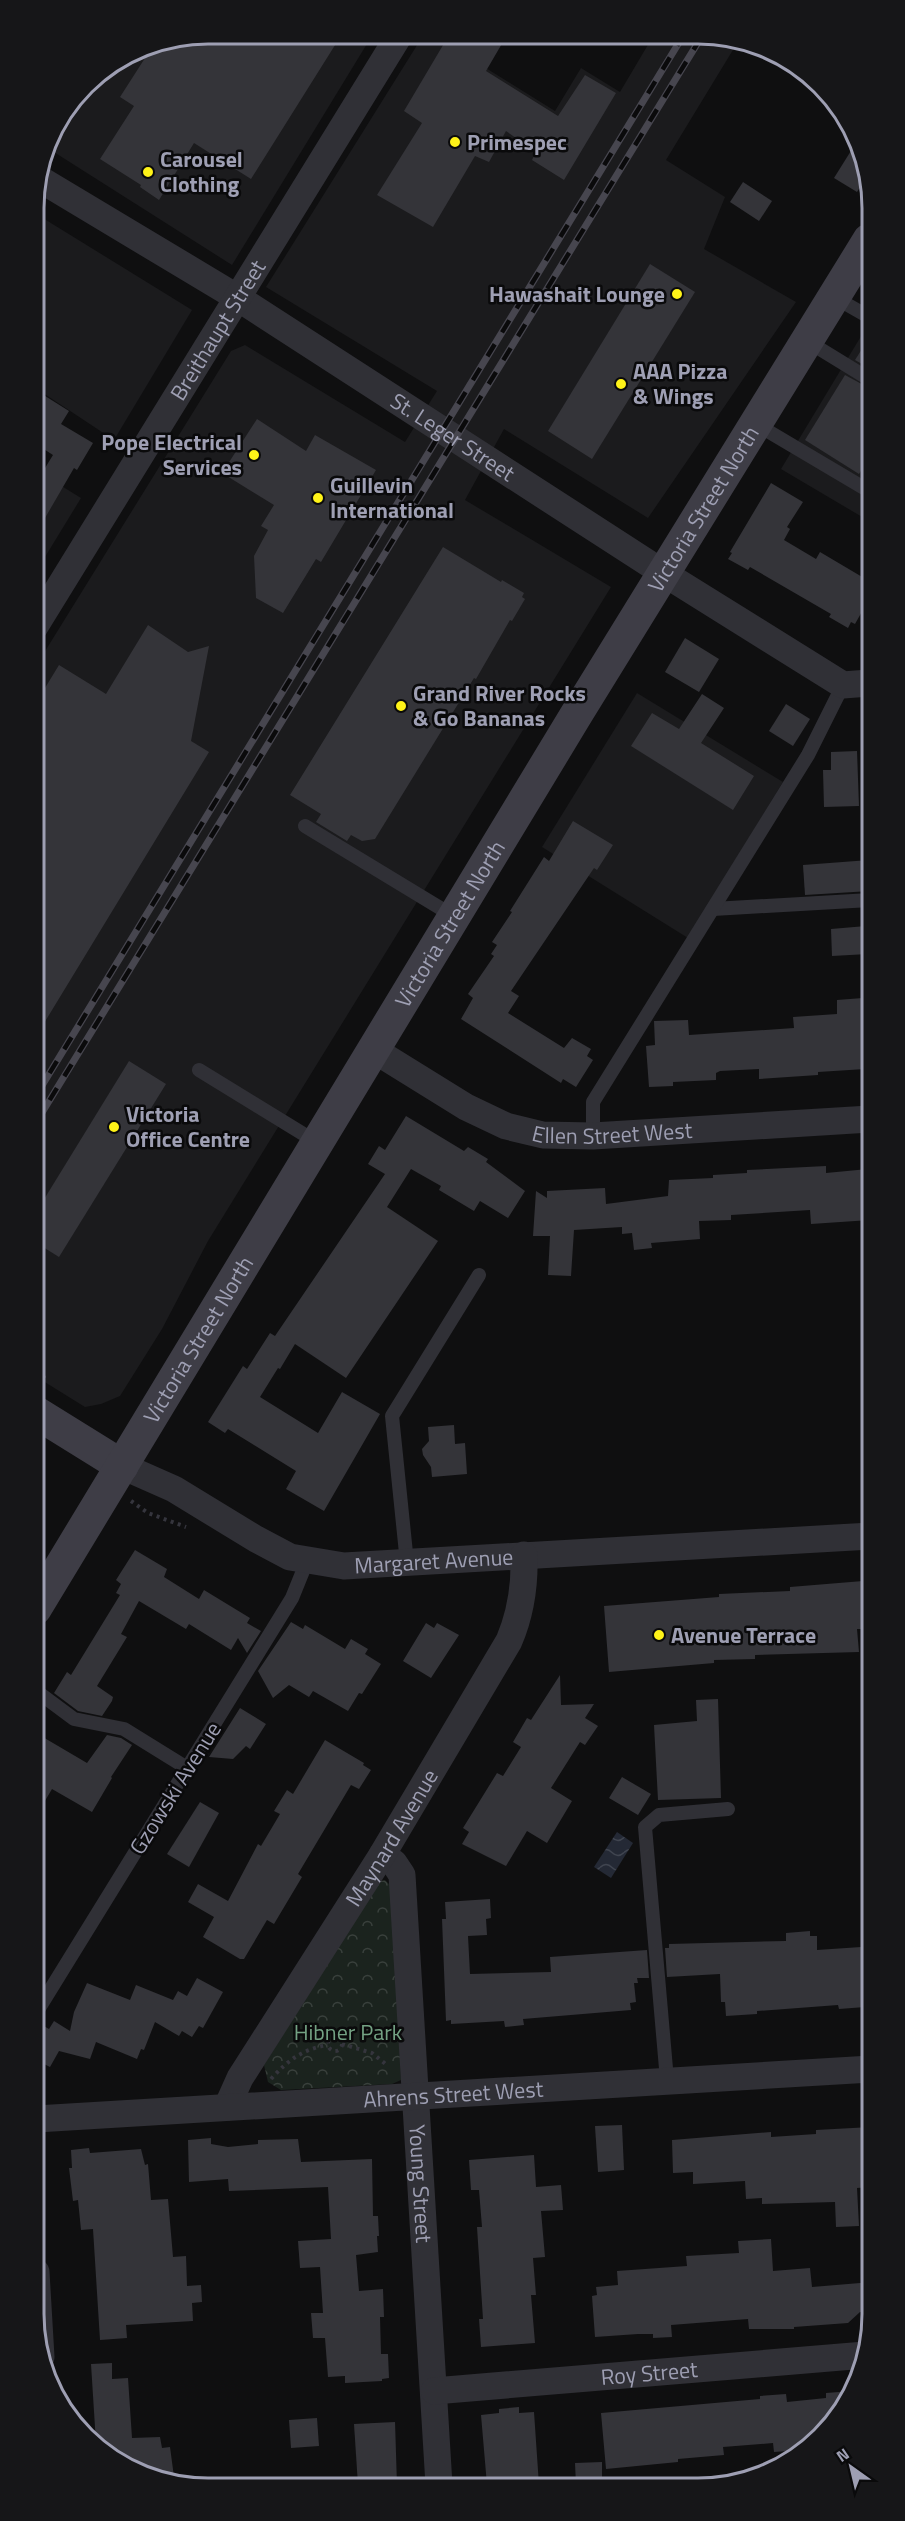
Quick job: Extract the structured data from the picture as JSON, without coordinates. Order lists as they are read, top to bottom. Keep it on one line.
{"streets":{"main road":["Victoria Street North","Margaret Avenue"],"street":["Breithaupt Street","St. Leger Street","Ellen Street West","Maynard Avenue","Ahrens Street West","Young Street","Roy Street"],"lane":["Gzowski Avenue"]},"crossings":[["Breithaupt Street","St. Leger Street"],["St. Leger Street","Victoria Street North"],["Victoria Street North","Ellen Street West"],["Victoria Street North","Margaret Avenue"],["Margaret Avenue","Gzowski Avenue"],["Margaret Avenue","Maynard Avenue"],["Maynard Avenue","Ahrens Street West"],["Maynard Avenue","Young Street"],["Ahrens Street West","Young Street"],["Young Street","Roy Street"]],"parks":["Hibner Park"],"places":["Primespec","Carousel Clothing","Hawashait Lounge","AAA Pizza & Wings","Pope Electrical Services","Guillevin International","Grand River Rocks & Go Bananas","Victoria Office Centre","Avenue Terrace"],"north":"top left"}
